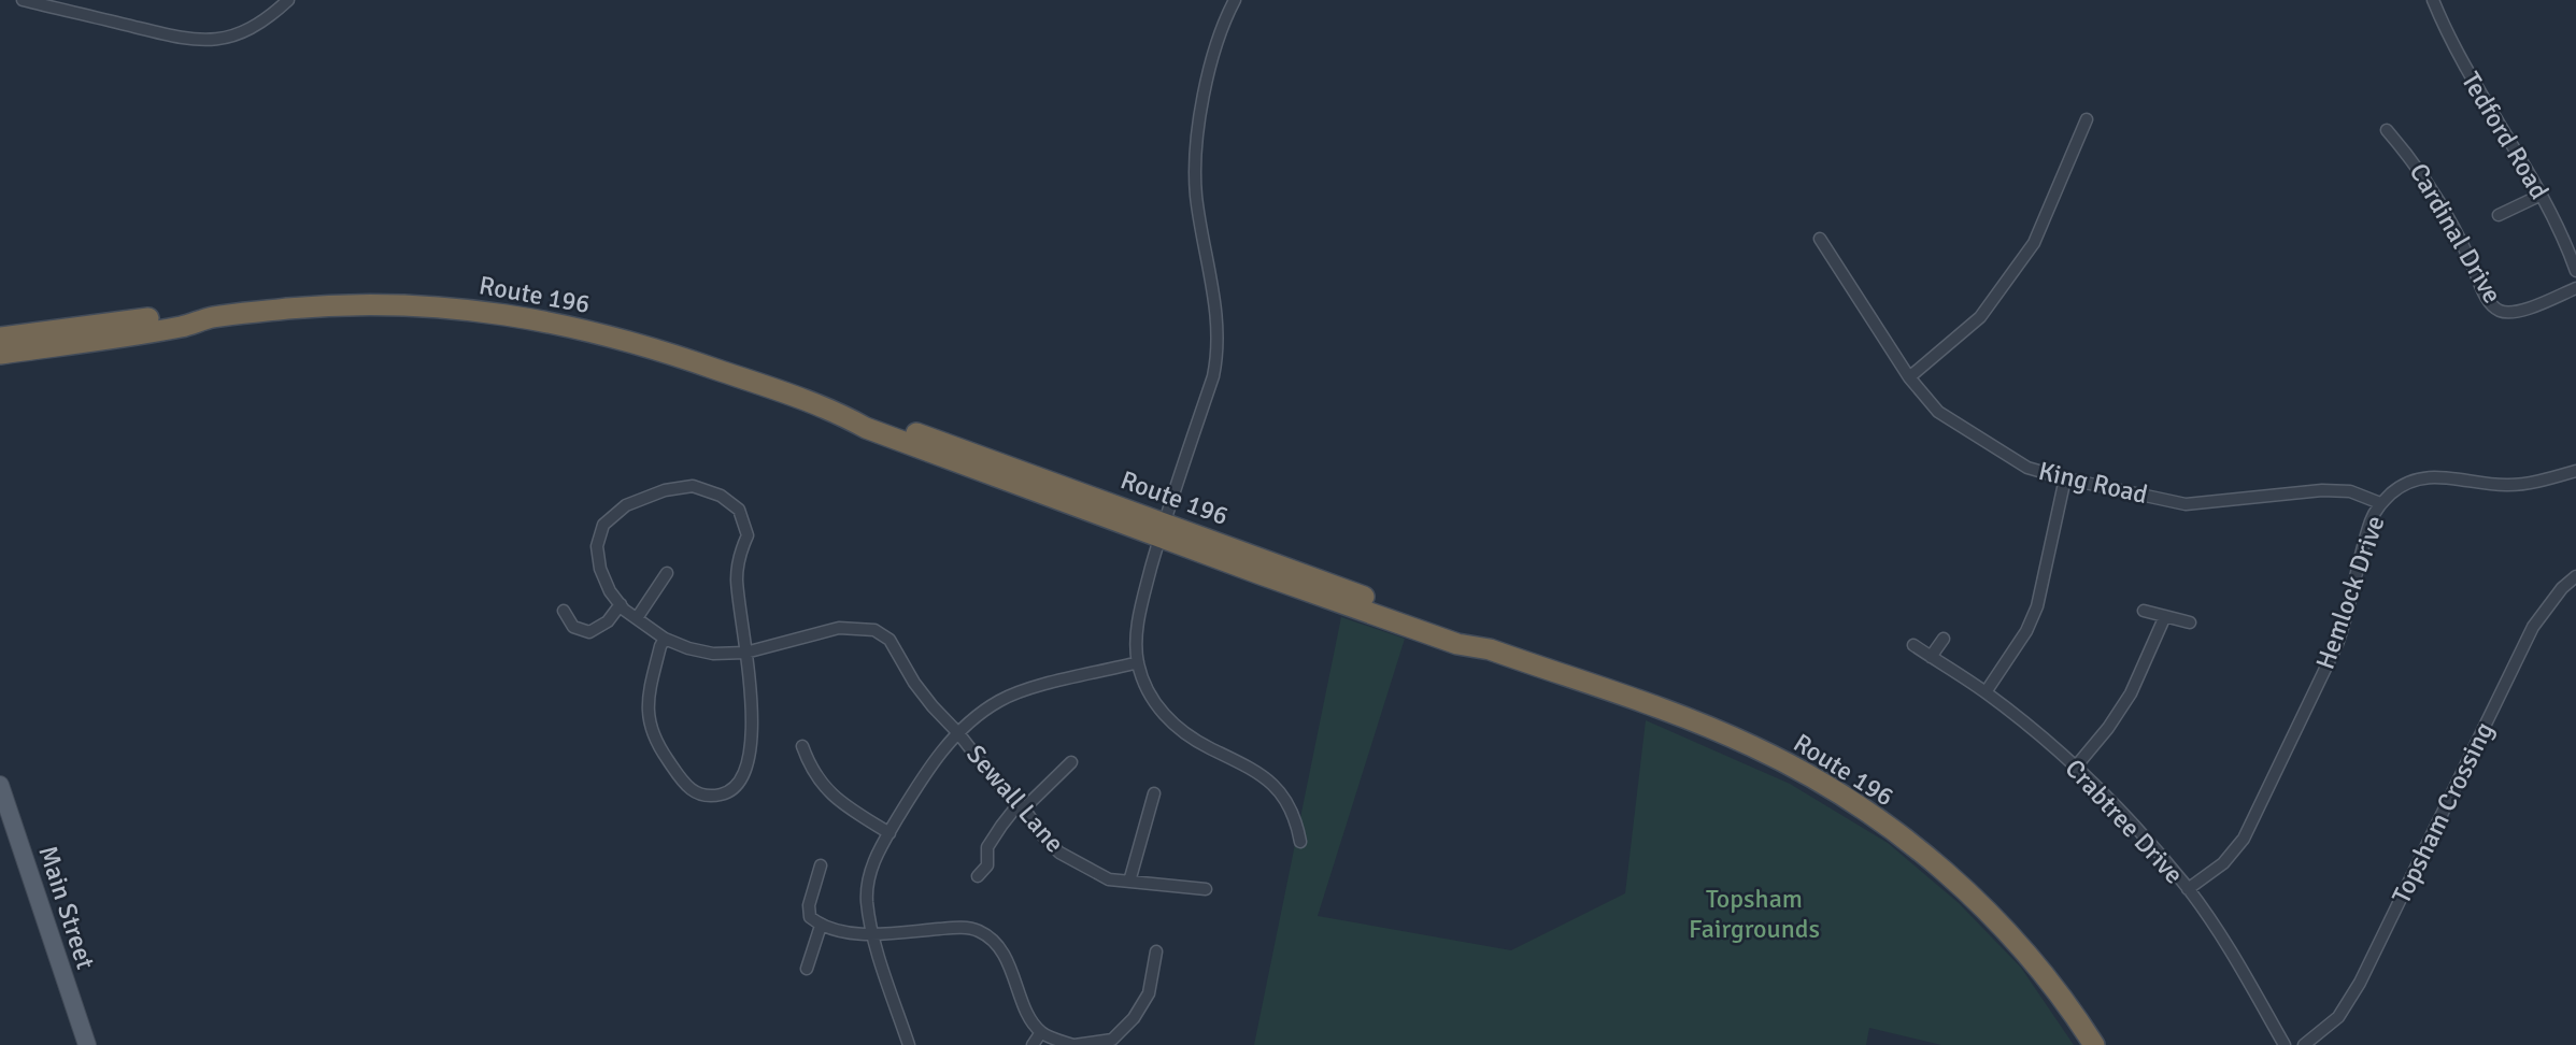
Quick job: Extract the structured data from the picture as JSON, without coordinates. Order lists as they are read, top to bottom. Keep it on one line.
{"streets":{"highway":["Route 196"],"main road":["Main Street"],"street":["Tedford Road","Cardinal Drive","King Road","Hemlock Drive","Sewall Lane","Topsham Crossing","Crabtree Drive"]},"crossings":[["King Road","Hemlock Drive"],["Hemlock Drive","Crabtree Drive"]],"parks":["Topsham Fairgrounds"]}
